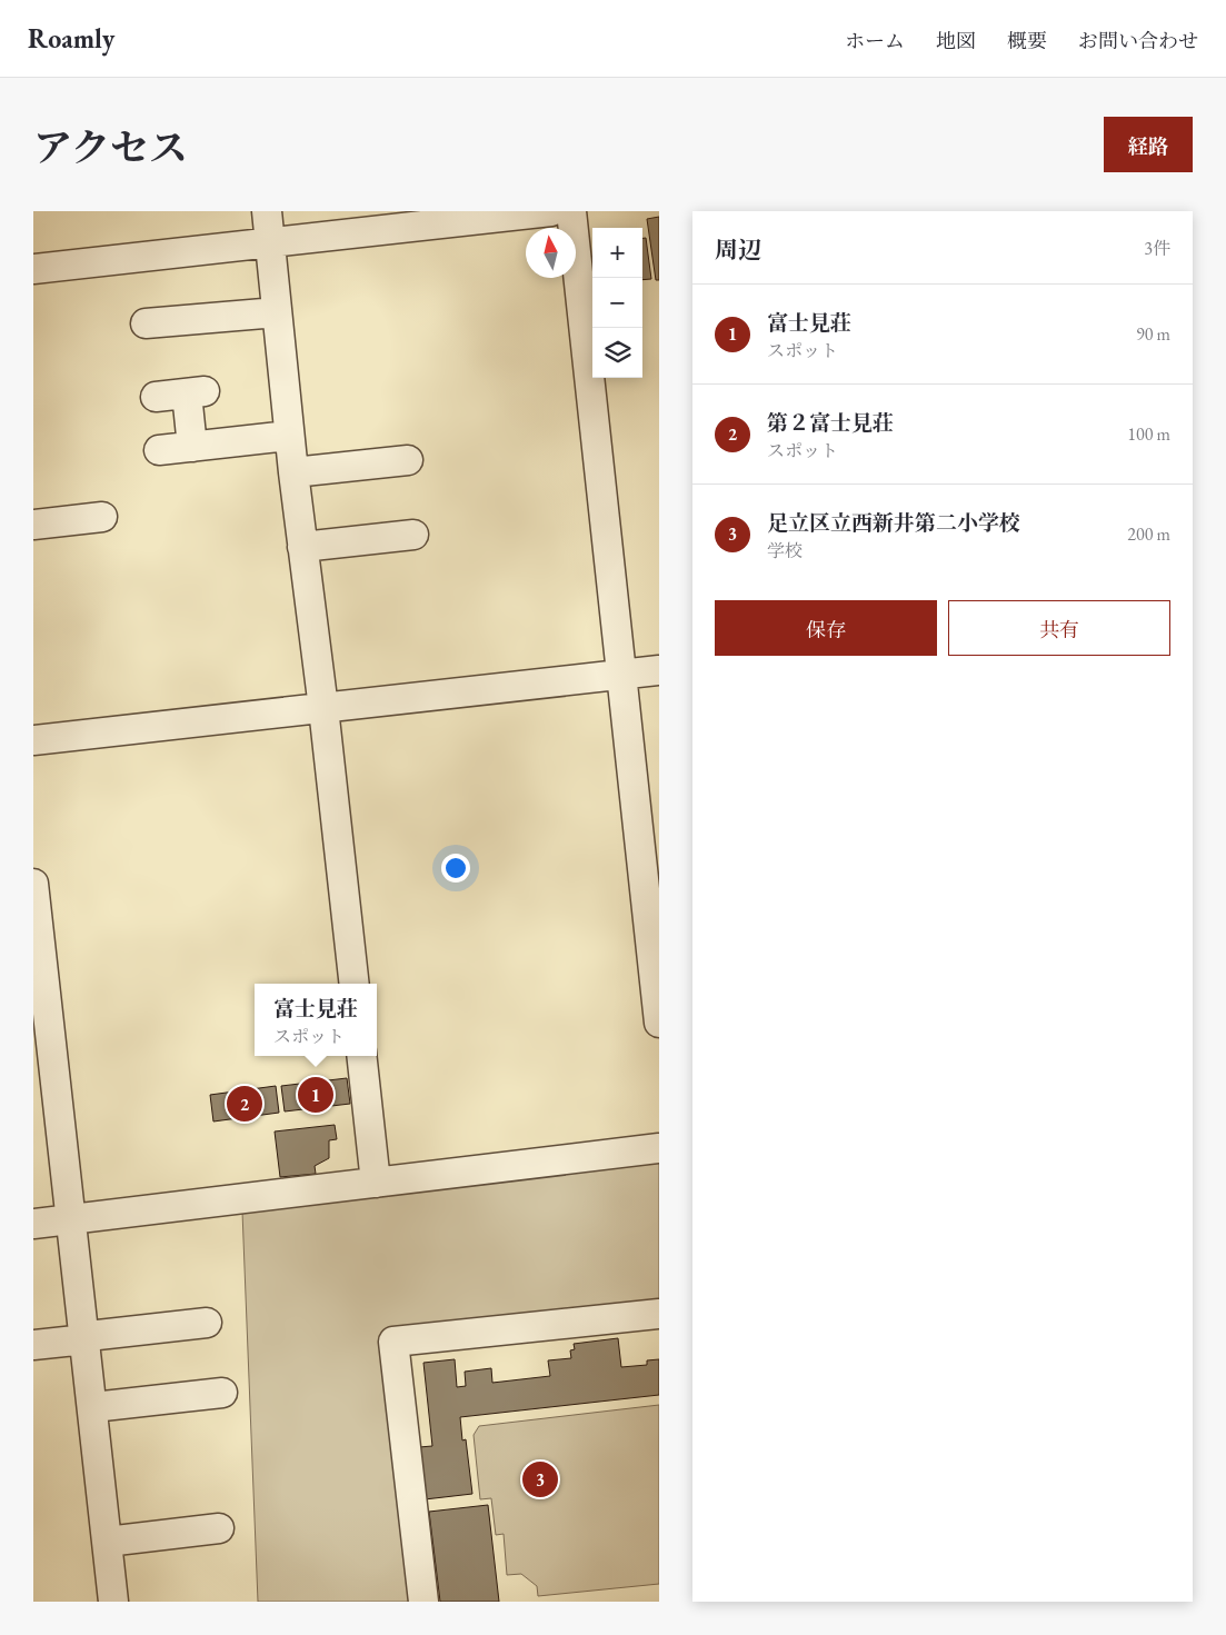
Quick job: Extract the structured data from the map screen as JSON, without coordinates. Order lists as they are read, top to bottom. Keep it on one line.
{"north":"top","page":{"header":"Roamly","nav":["ホーム","地図","概要","お問い合わせ"],"title":"アクセス","buttons":["経路",["保存","共有"]],"heading":["周辺","3件"],"map_buttons":["+","−"],"list":[{"mark":"1","name":"富士見荘","note":"スポット","value":"90 m"},{"mark":"2","name":"第２富士見荘","note":"スポット","value":"100 m"},{"mark":"3","name":"足立区立西新井第二小学校","note":"学校","value":"200 m"}],"popup":["富士見荘","スポット"],"pins":["1","2","3"]}}
